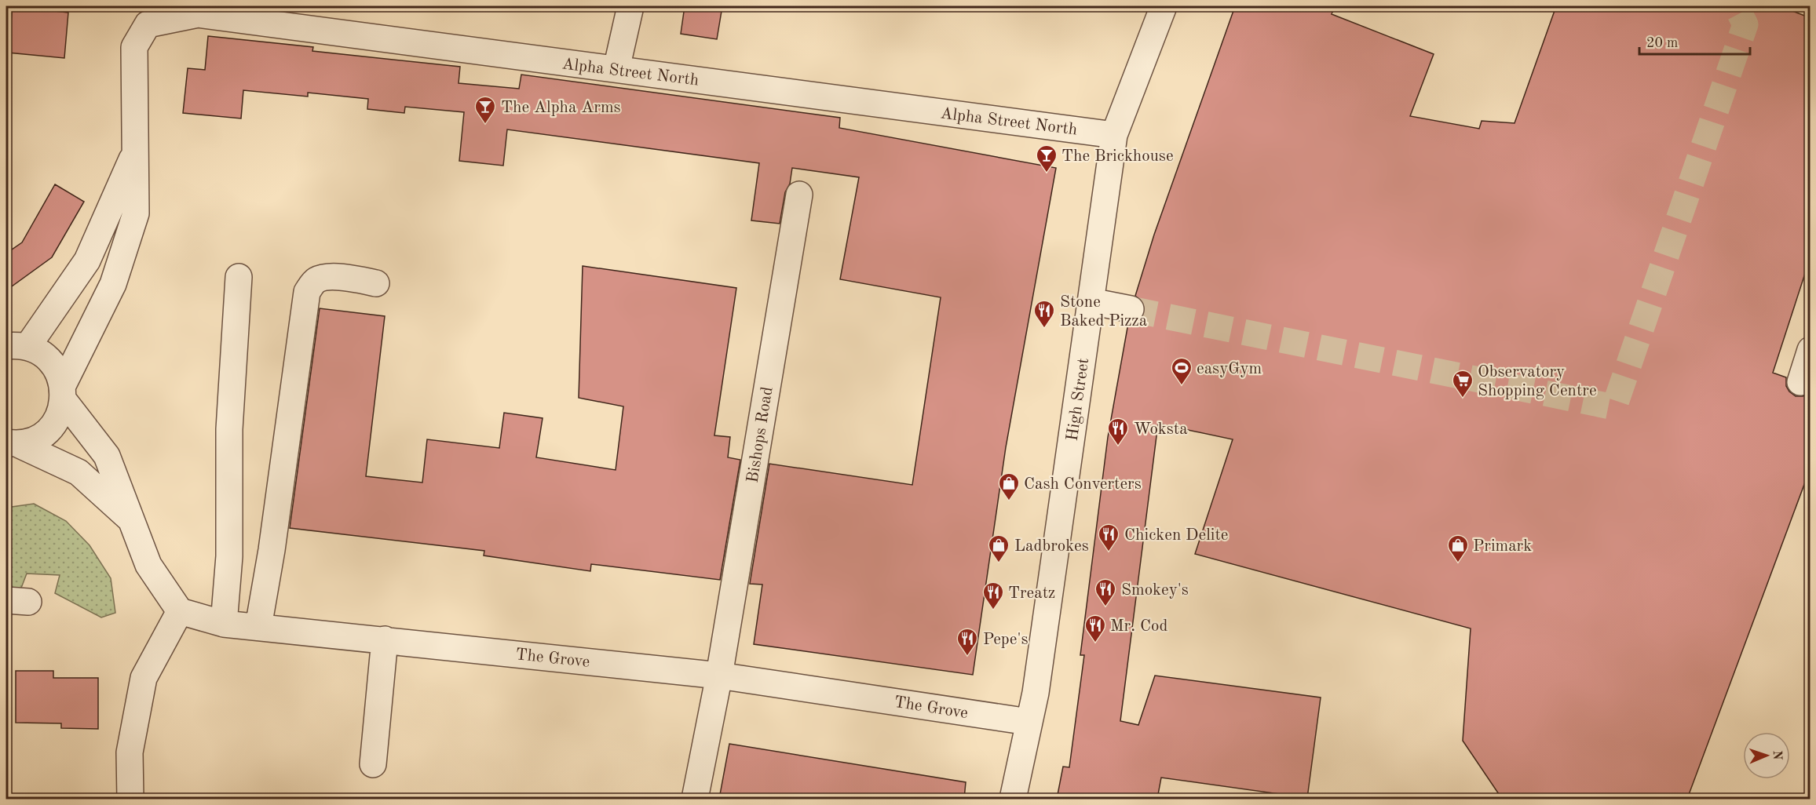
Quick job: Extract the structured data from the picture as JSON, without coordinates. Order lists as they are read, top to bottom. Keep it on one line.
{"streets":{"street":["Alpha Street North","High Street","Bishops Road","The Grove"]},"crossings":[["Alpha Street North","High Street"],["High Street","The Grove"],["Bishops Road","The Grove"]],"places":{"bar":["The Alpha Arms","The Brickhouse"],"restaurant":["Stone Baked Pizza","Woksta","Chicken Delite","Smokey's","Treatz","Mr. Cod","Pepe's"],"sports":["easyGym"],"supermarket":["Observatory Shopping Centre"],"shop":["Cash Converters","Ladbrokes","Primark"]},"scale_bar":"20 m","north":"right"}
